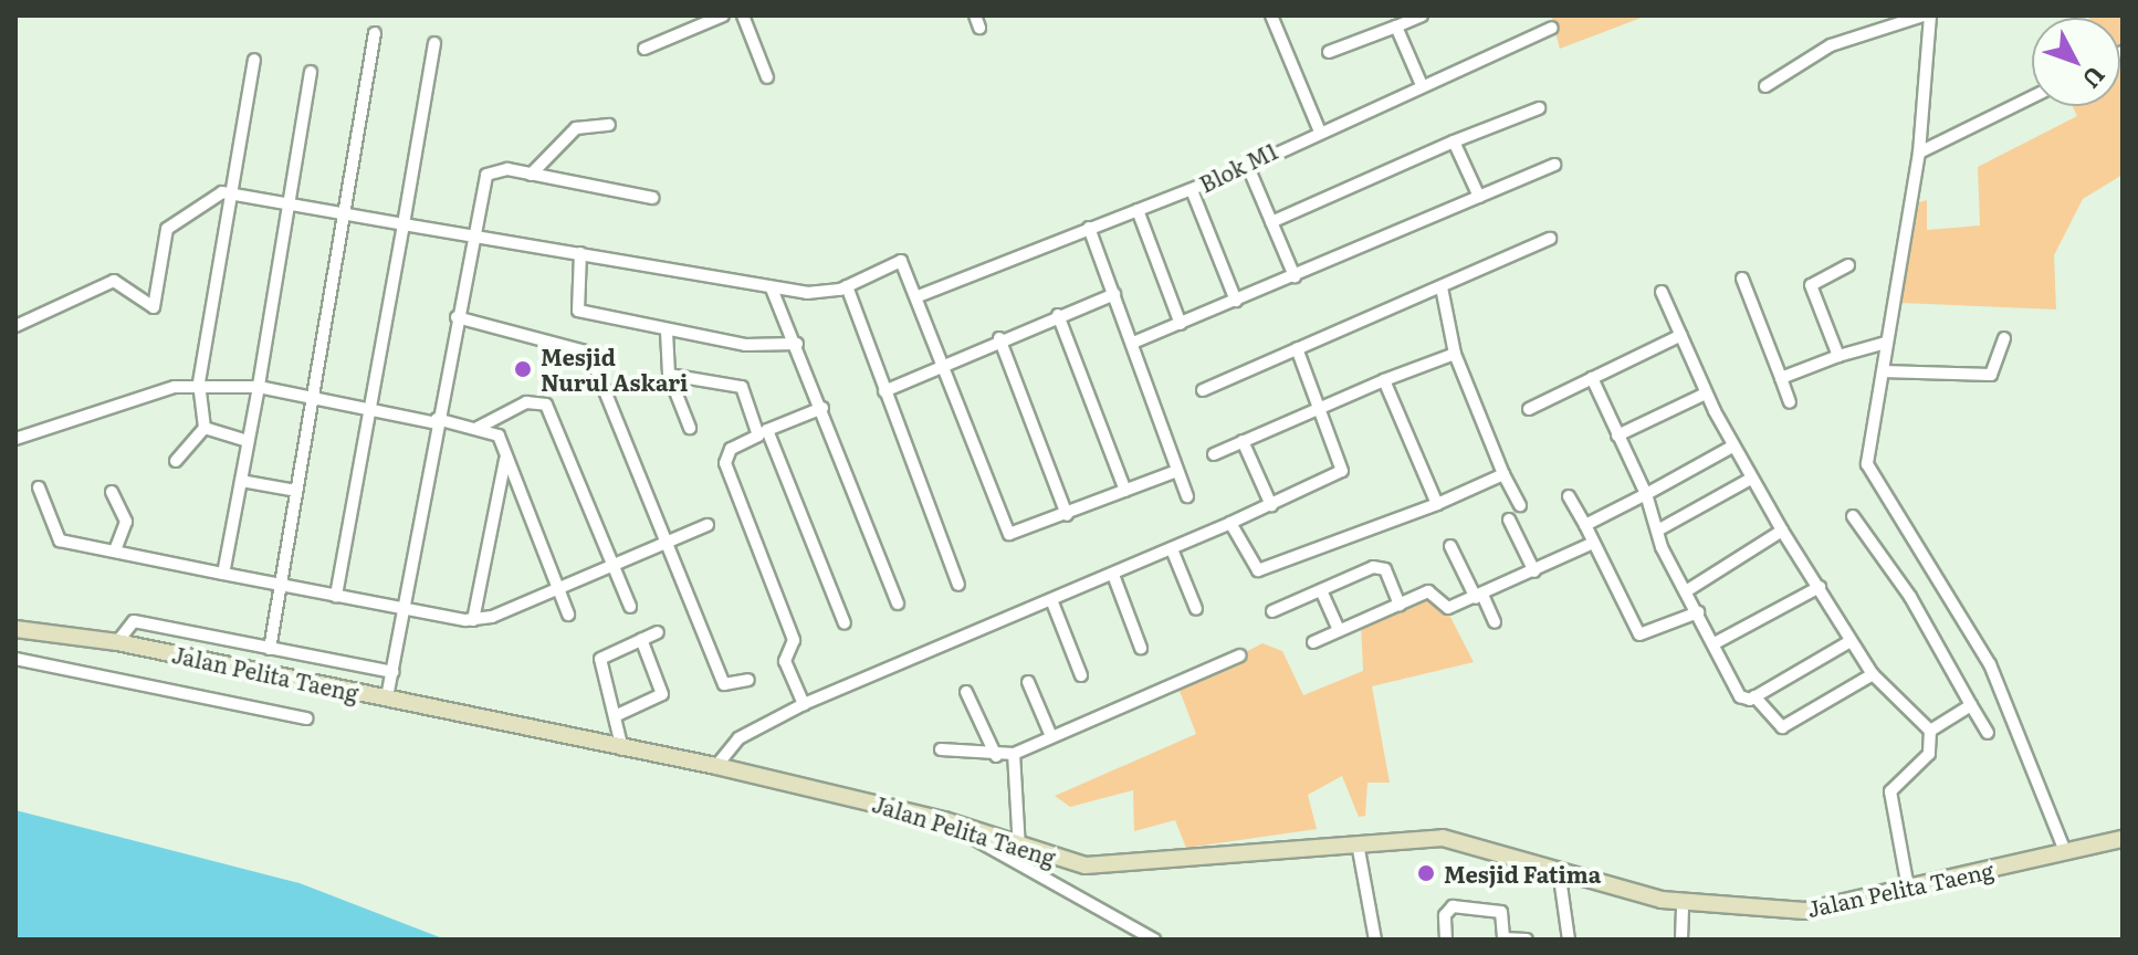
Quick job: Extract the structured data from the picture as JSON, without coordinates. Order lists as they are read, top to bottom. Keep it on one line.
{"streets":{"street":["Blok M1","Jalan Pelita Taeng"]},"places":["Mesjid Nurul Askari","Mesjid Fatima"],"north":"bottom right"}
